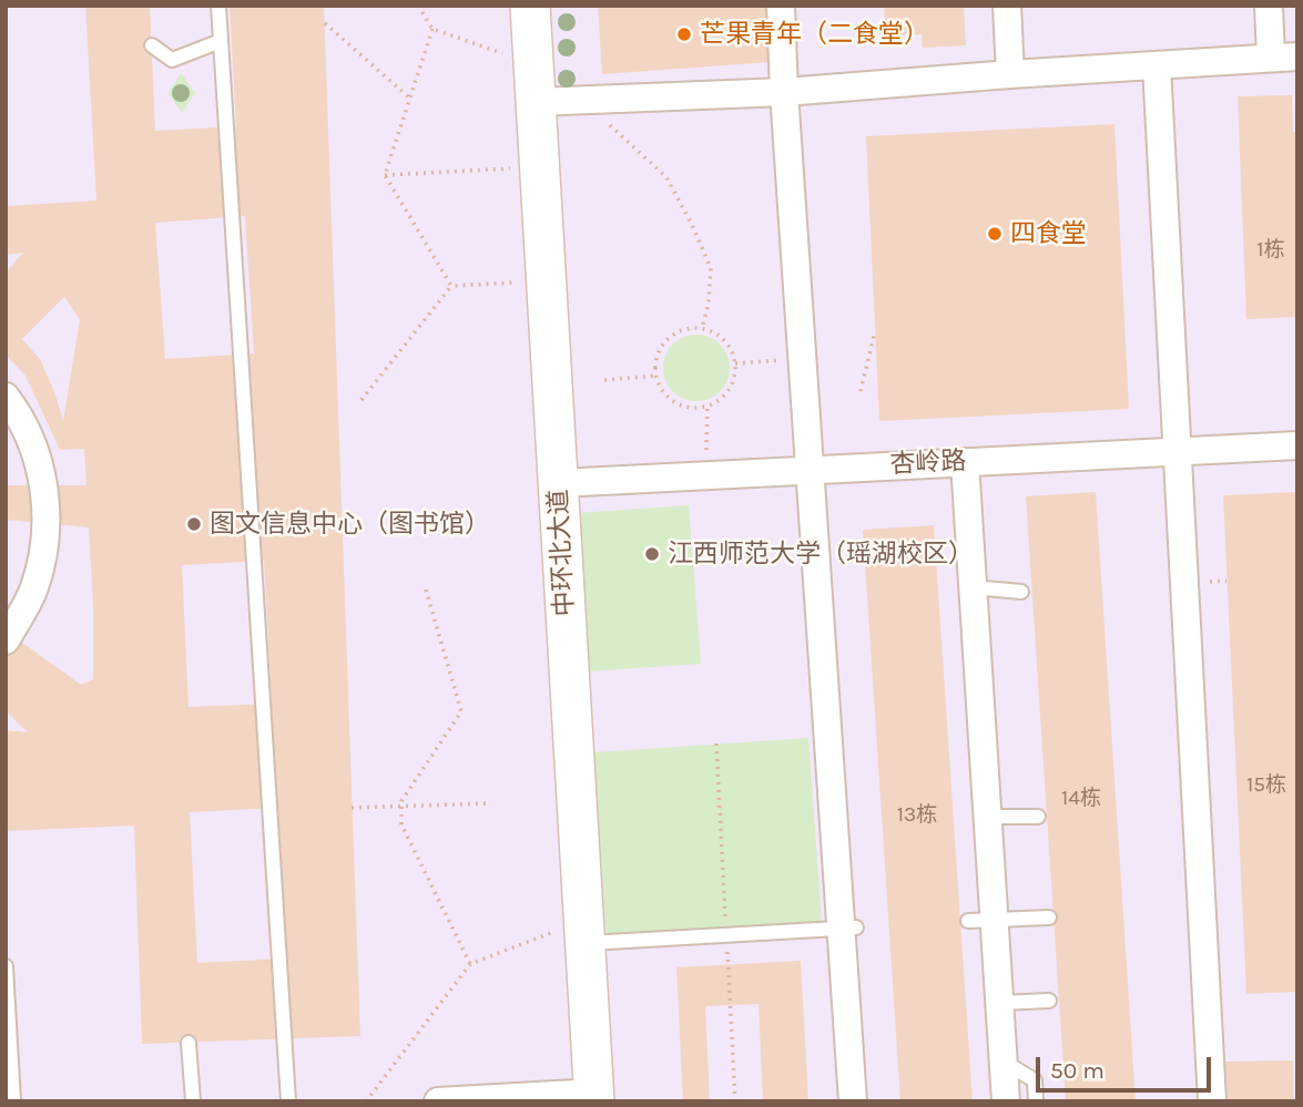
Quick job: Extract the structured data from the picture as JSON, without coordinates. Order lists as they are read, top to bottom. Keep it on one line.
{"streets":{"street":["杏岭路","中环北大道"]},"crossings":[["杏岭路","中环北大道"]],"places":["芒果青年（二食堂）","四食堂","图文信息中心（图书馆）","江西师范大学（瑶湖校区）"],"house_numbers":["1栋","15栋","14栋","13栋"],"scale_bar":"50 m"}
